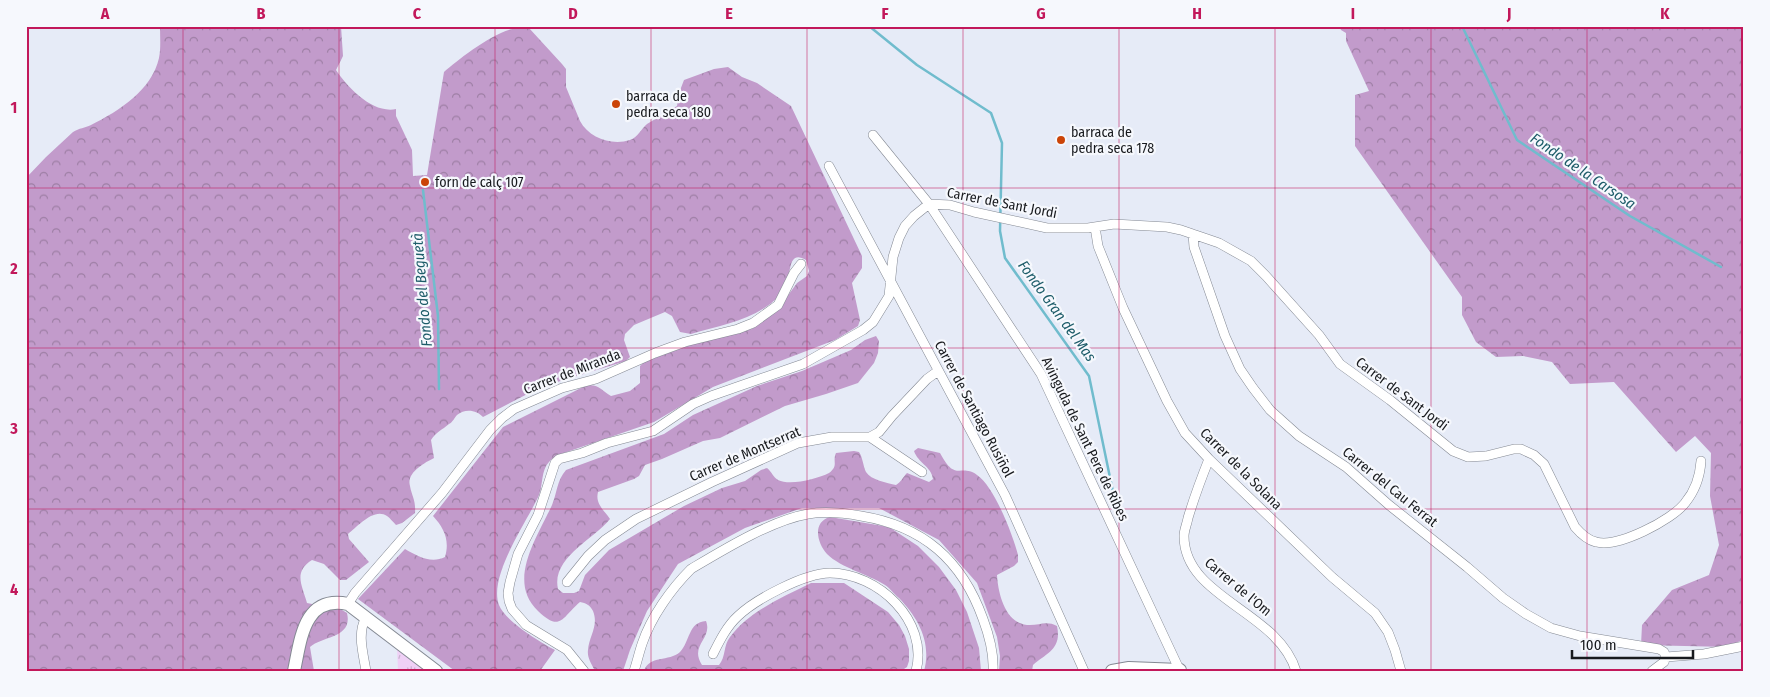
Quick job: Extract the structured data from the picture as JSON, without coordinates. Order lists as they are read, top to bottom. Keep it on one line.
{"streets":{"street":["Carrer de Sant Jordi","Carrer de Miranda","Carrer de Santiago Rusiñol","Avinguda de Sant Pere de Ribes","Carrer de Montserrat","Carrer de la Solana","Carrer del Cau Ferrat","Carrer de l'Om"]},"crossings":[["Carrer de Sant Jordi","Avinguda de Sant Pere de Ribes"],["Carrer de Sant Jordi","Carrer de la Solana"],["Carrer de Sant Jordi","Carrer del Cau Ferrat"],["Carrer de la Solana","Carrer de l'Om"]],"water":["Fondo de la Carsosa","Fondo del Beguetà","Fondo Gran del Mas"],"places":["barraca de pedra seca 180","barraca de pedra seca 178","forn de calç 107"],"scale_bar":"100 m","grid":{"columns":["A","B","C","D","E","F","G","H","I","J","K"],"rows":["1","2","3","4"]}}
